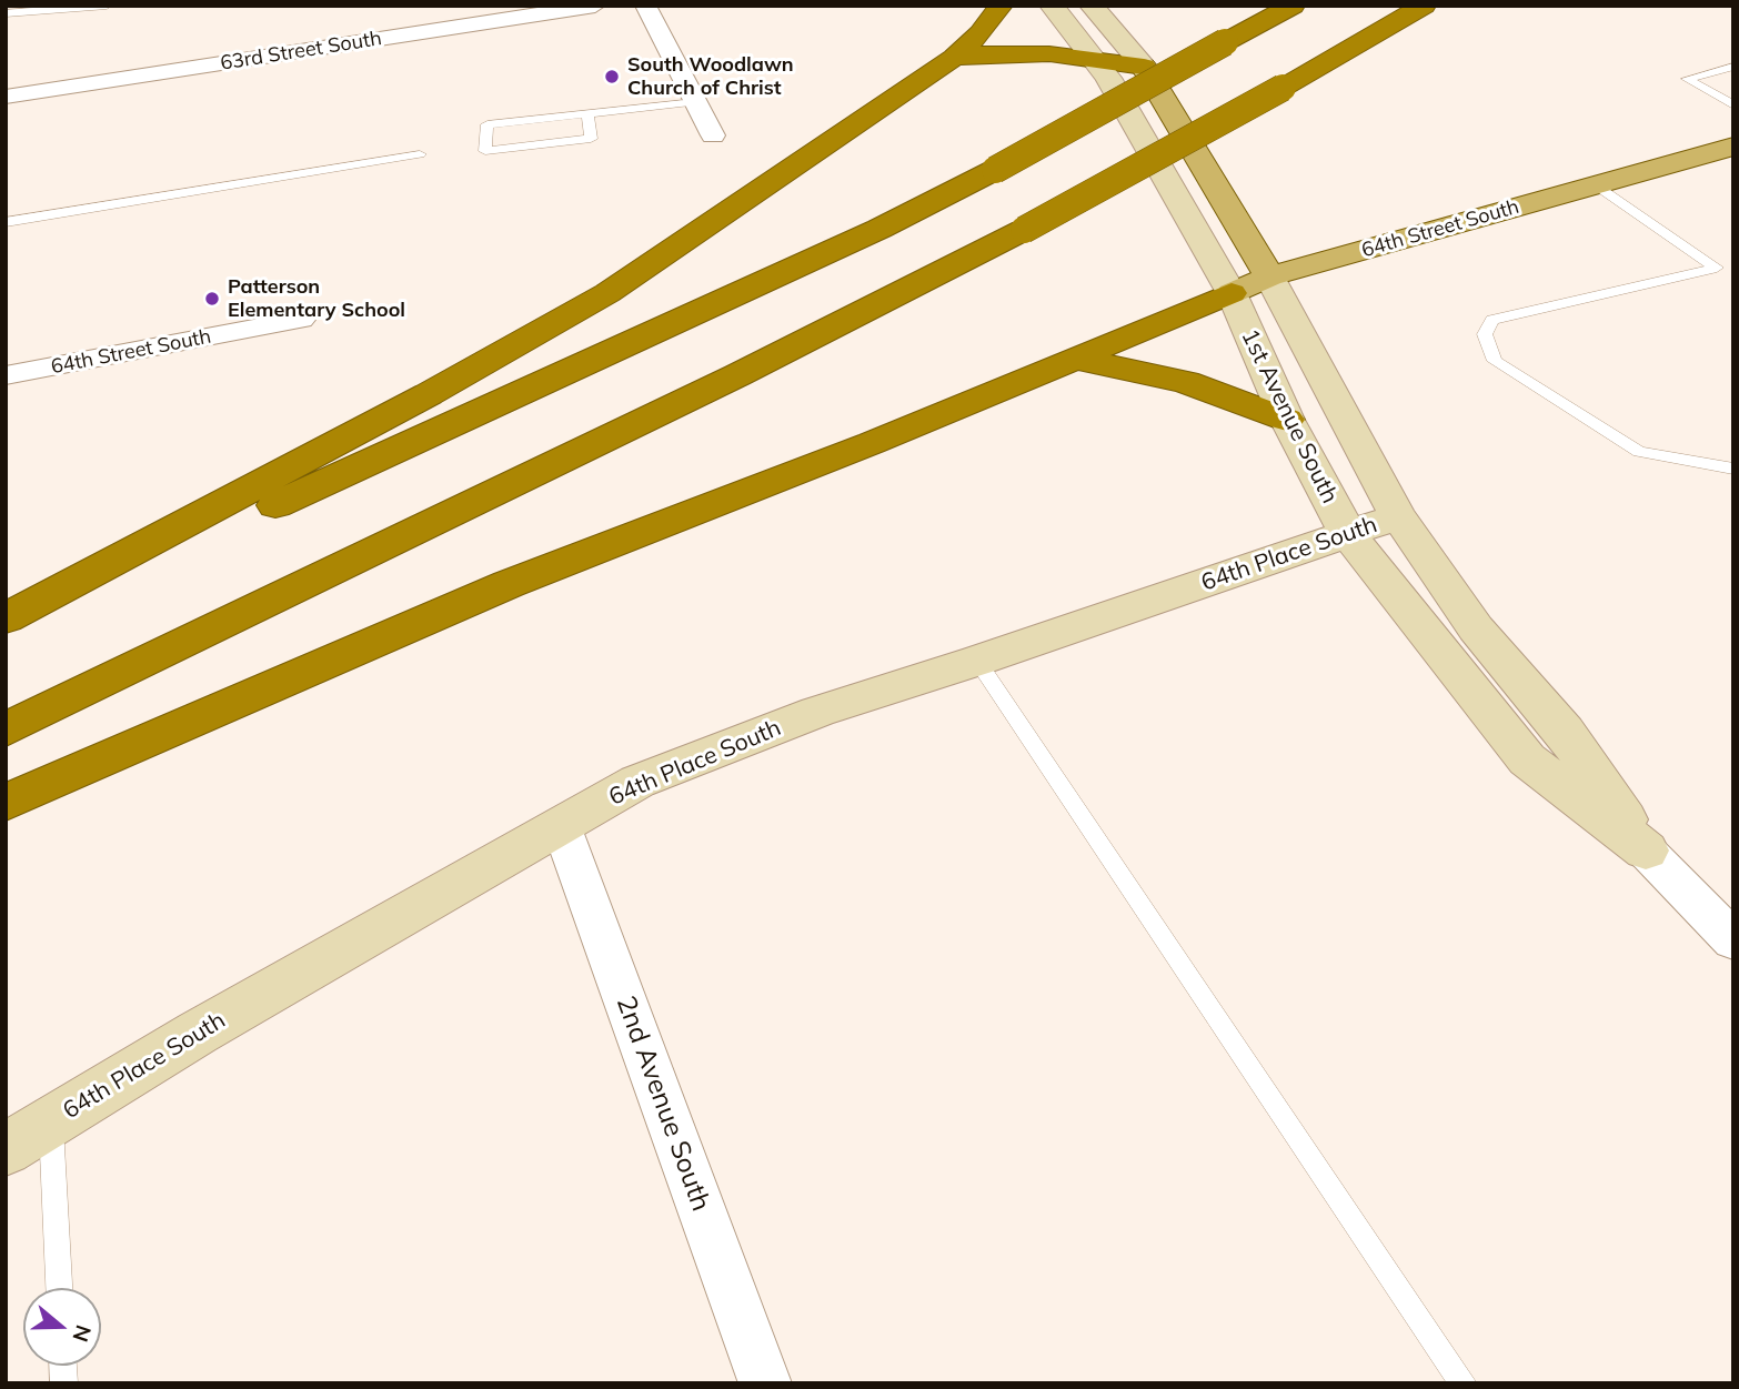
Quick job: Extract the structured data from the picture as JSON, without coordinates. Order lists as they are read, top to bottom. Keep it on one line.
{"streets":{"main road":["64th Street South","1st Avenue South"],"street":["63rd Street South","64th Place South","2nd Avenue South"]},"crossings":[["64th Street South","1st Avenue South"],["1st Avenue South","64th Place South"],["64th Place South","2nd Avenue South"]],"places":["South Woodlawn Church of Christ","Patterson Elementary School"],"north":"right"}
